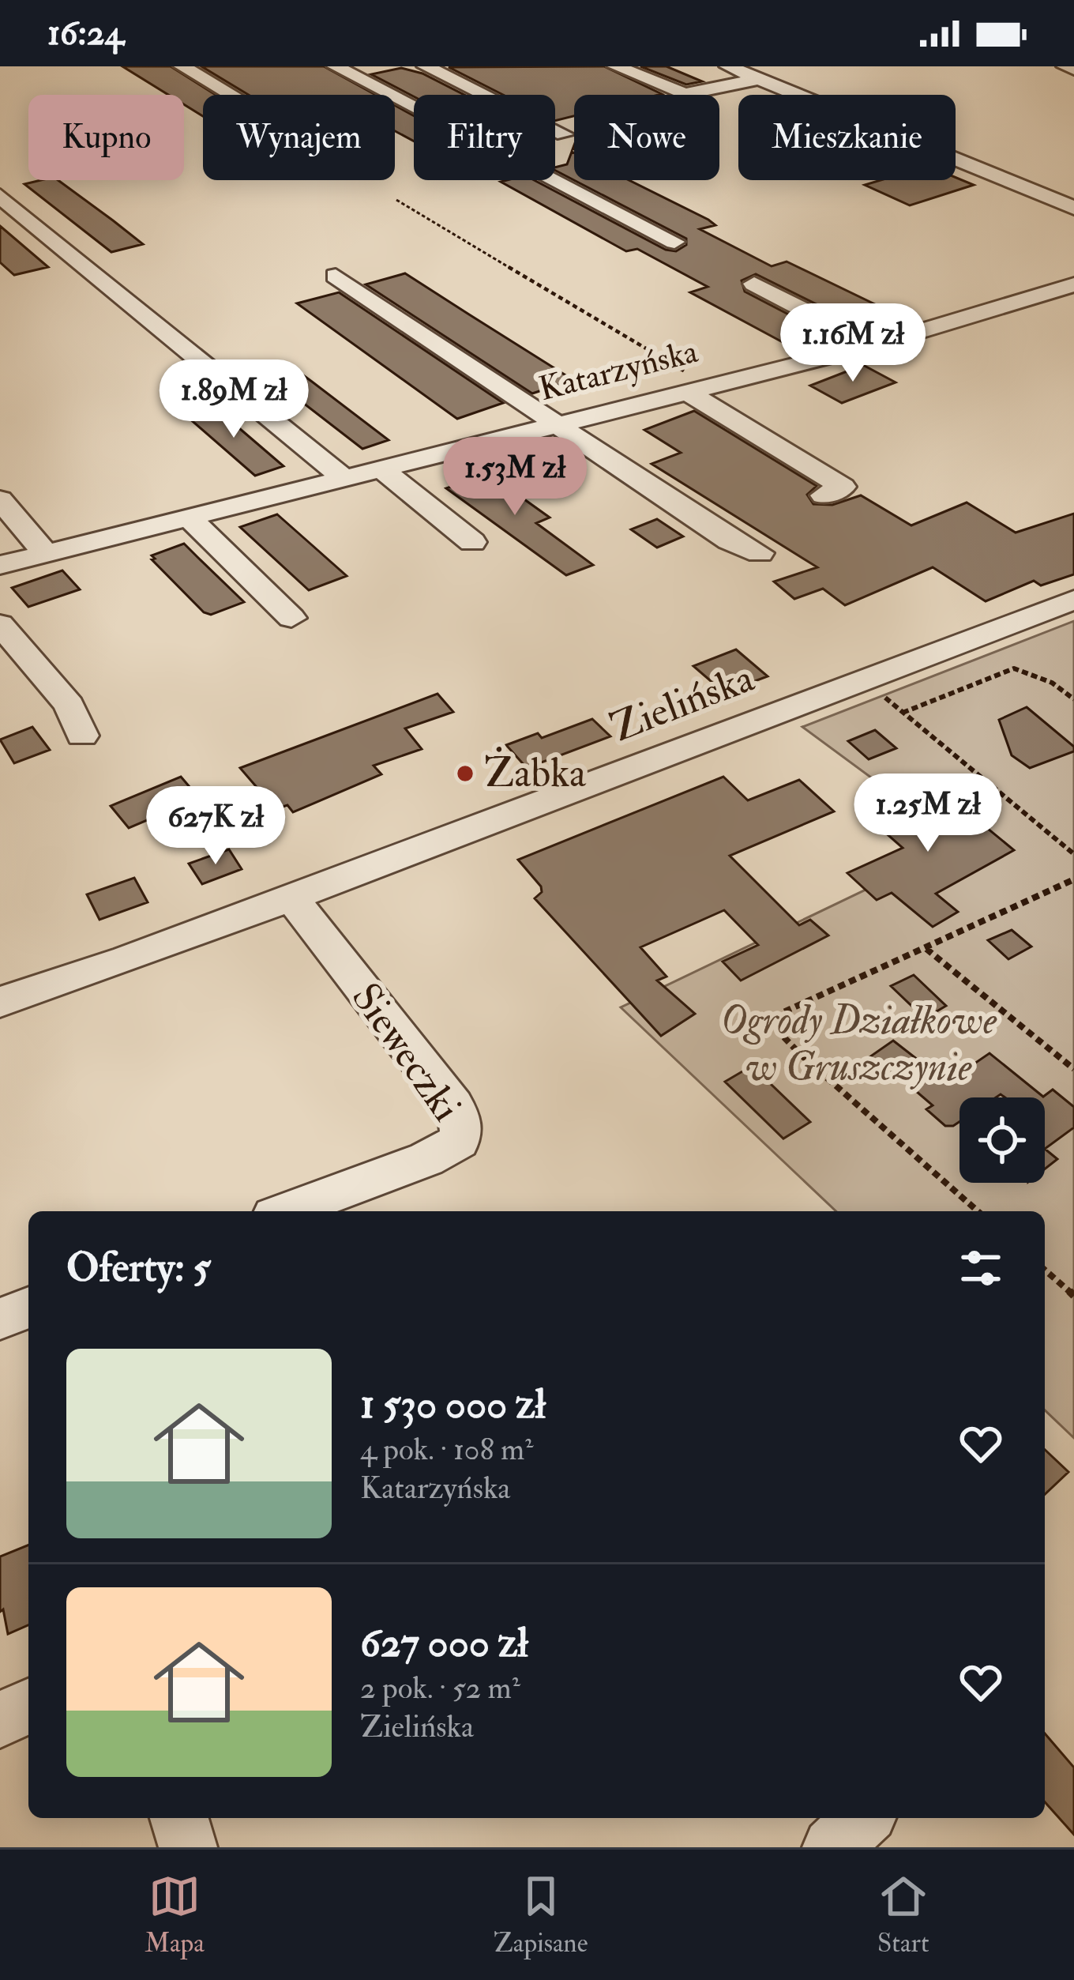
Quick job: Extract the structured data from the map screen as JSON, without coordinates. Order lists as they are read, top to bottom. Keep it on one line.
{"streets":{"street":["Katarzyńska","Zielińska","Sieweczki"]},"crossings":[["Zielińska","Sieweczki"]],"parks":["Ogrody Działkowe w Gruszczynie"],"places":["Żabka"],"page":{"status":"16:24","chip":["Kupno","Wynajem","Filtry","Nowe","Mieszkanie"],"price":["1.16M zł","1.89M zł","1.53M zł","1.25M zł","627K zł"],"heading":"Oferty: 5","list":[{"name":"1 530 000 zł","note":"4 pok. · 108 m² · Katarzyńska"},{"name":"627 000 zł","note":"2 pok. · 52 m² · Zielińska"}],"tabs":["Mapa","Zapisane","Start"]}}
